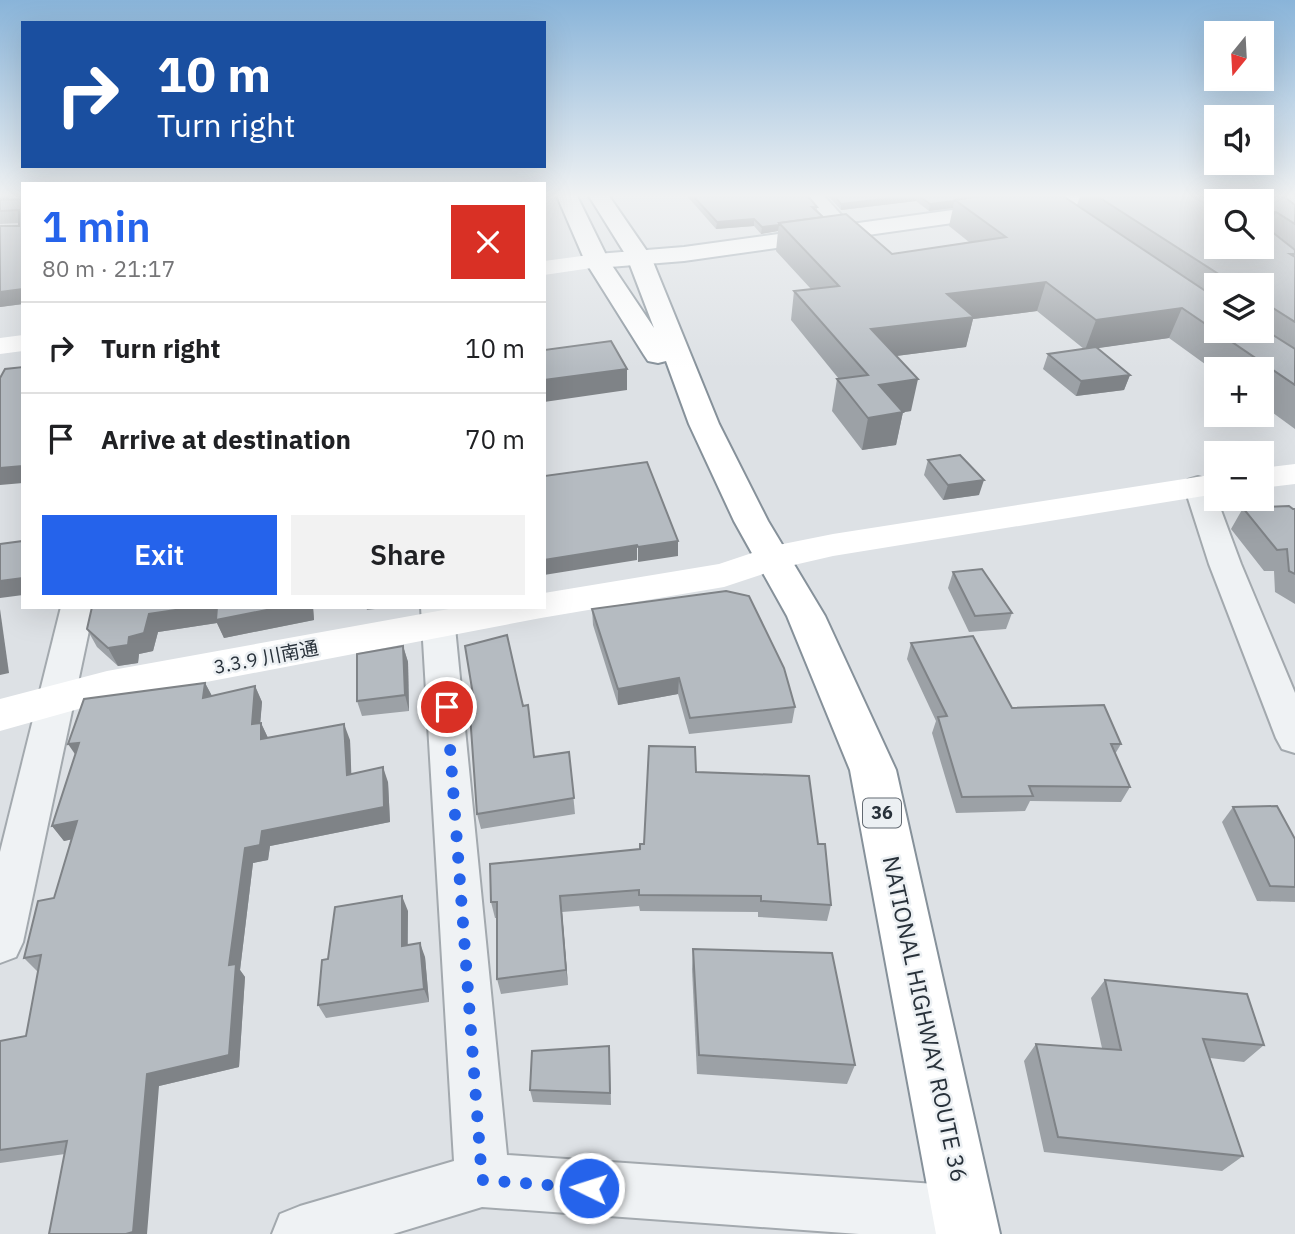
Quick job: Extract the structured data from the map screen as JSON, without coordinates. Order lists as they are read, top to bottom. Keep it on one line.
{"streets":{"main road":["3.3.9 川南通","36","NATIONAL HIGHWAY ROUTE 36"]},"north":"bottom","page":{"map_buttons":["+","−"],"turn":["10 m","Turn right"],"heading":["1 min","80 m · 21:17"],"list":[{"name":"Turn right","value":"10 m"},{"name":"Arrive at destination","value":"70 m"}],"buttons":["Exit","Share"]}}
